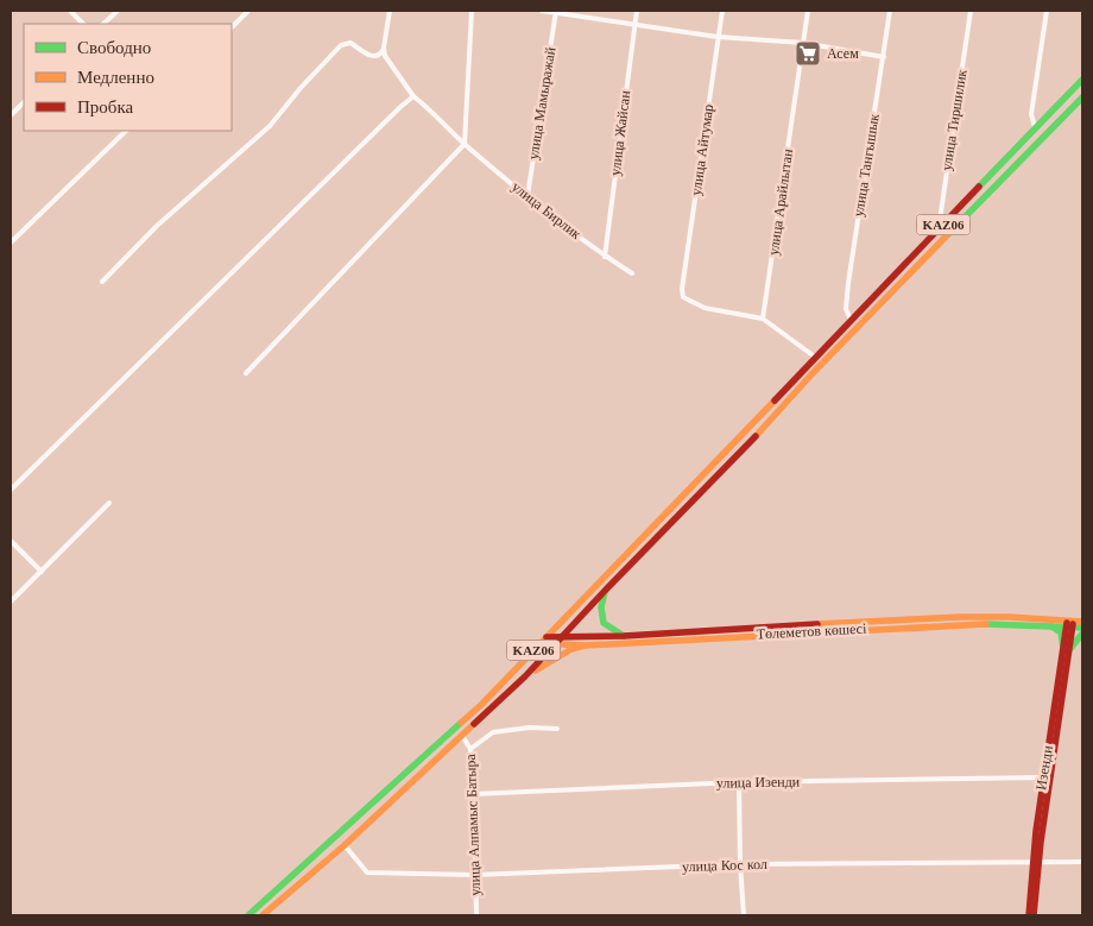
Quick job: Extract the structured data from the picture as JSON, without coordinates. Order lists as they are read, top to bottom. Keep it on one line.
{"streets":{"main road":["KАZ06","Төлеметов көшесі","Изенди"],"street":["улица Мамыражай","улица Тиршилик","улица Жайсан","улица Айтумар","улица Тангышык","улица Арайлытан","улица Бирлик","улица Изенди","улица Алпамыс Батыра","улица Кос кол"]},"crossings":[["улица Мамыражай","улица Бирлик"],["улица Тиршилик","KАZ06"],["улица Жайсан","улица Бирлик"],["улица Айтумар","улица Арайлытан"],["улица Тангышык","KАZ06"],["KАZ06","Төлеметов көшесі"],["KАZ06","улица Алпамыс Батыра"],["KАZ06","улица Кос кол"],["Төлеметов көшесі","Изенди"],["Изенди","улица Изенди"],["Изенди","улица Кос кол"],["улица Изенди","улица Алпамыс Батыра"],["улица Алпамыс Батыра","улица Кос кол"]],"places":{"supermarket":["Асем"]},"legend":["Свободно","Медленно","Пробка"]}
